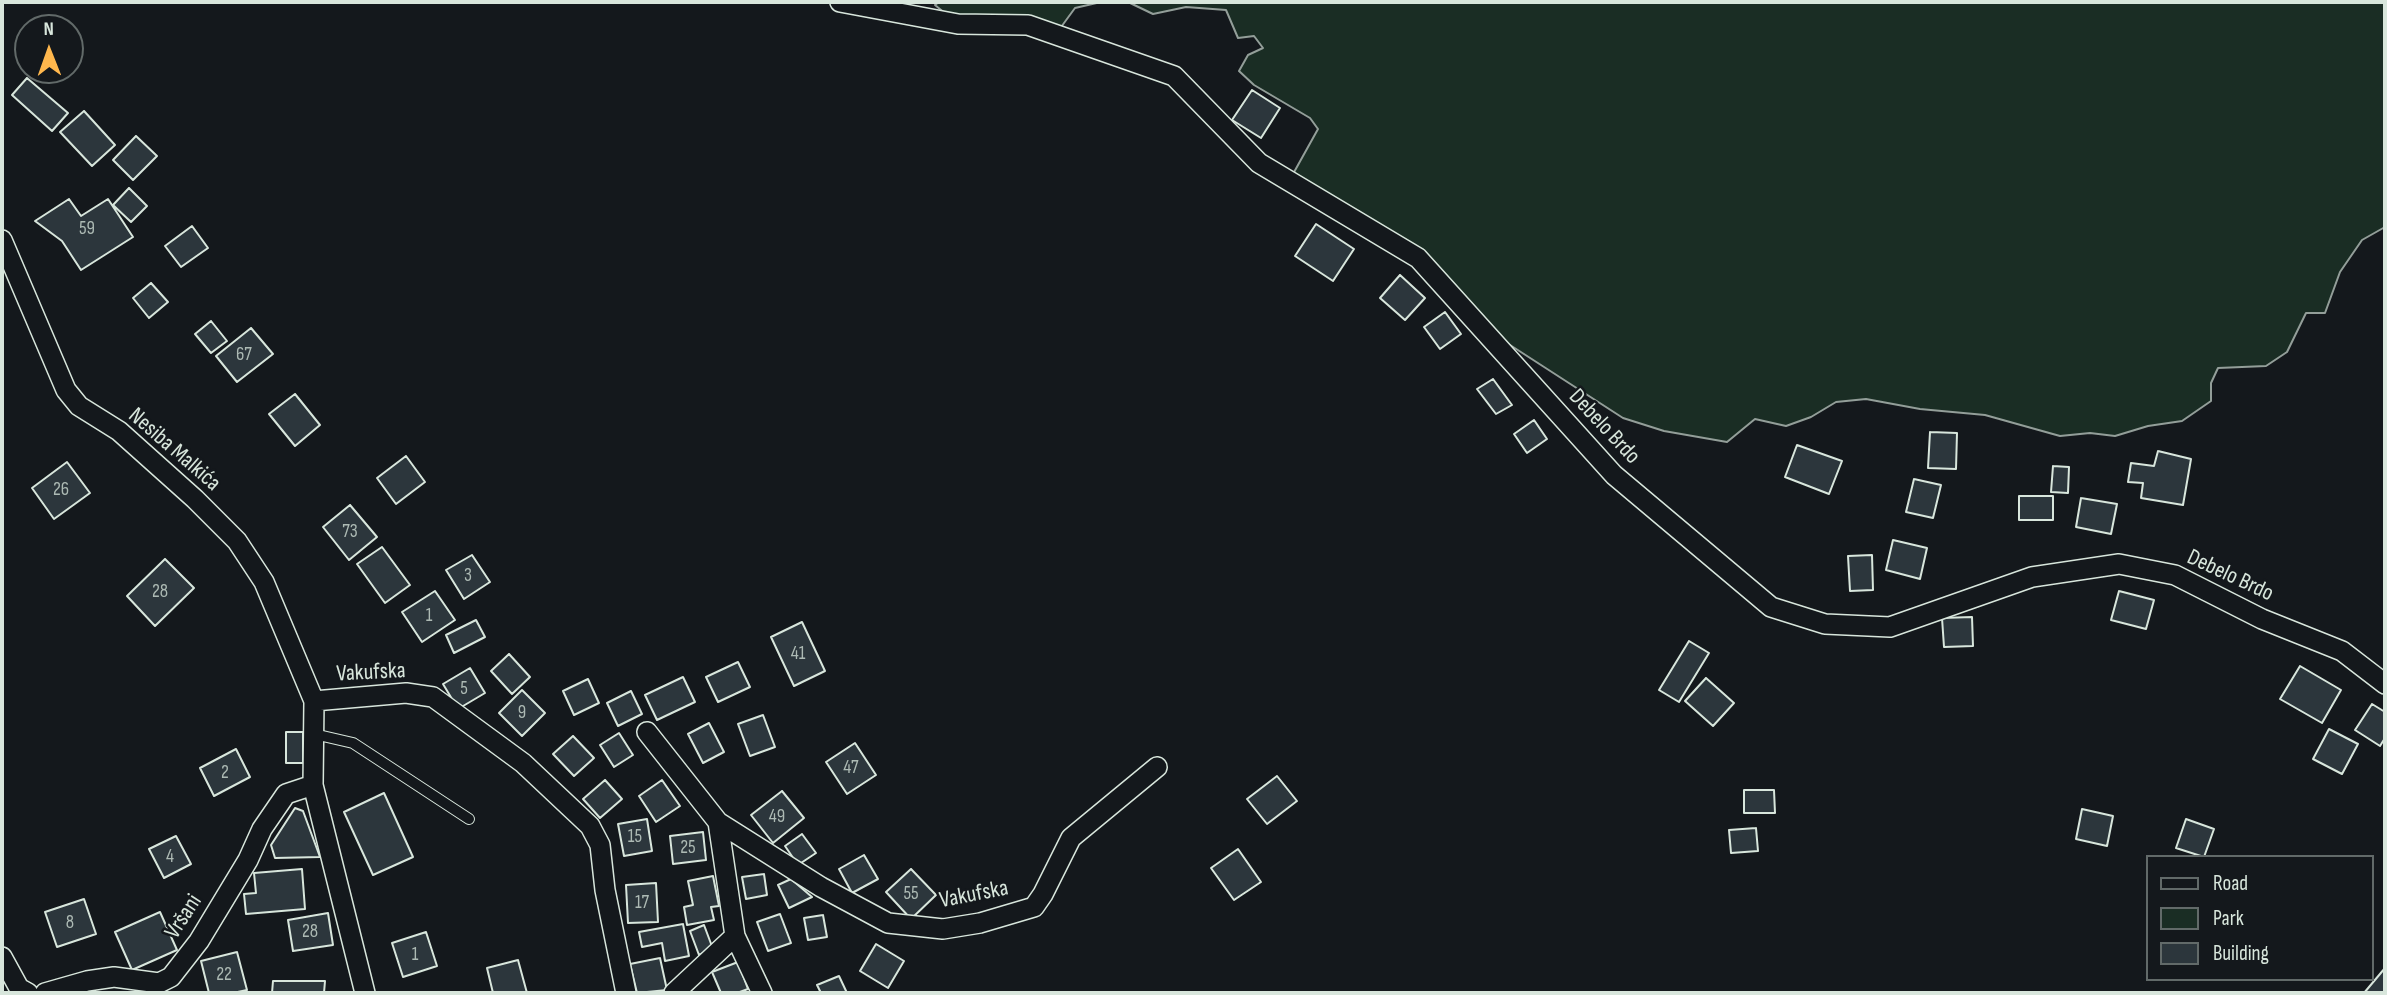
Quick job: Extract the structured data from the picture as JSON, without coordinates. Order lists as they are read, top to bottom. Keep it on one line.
{"streets":{"street":["Debelo Brdo","Nesiba Malkića","Vakufska","Vršani"]},"crossings":[["Nesiba Malkića","Vakufska"]],"house_numbers":["59","67","26","73","3","28","1","41","5","9","47","2","49","15","25","4","55","17","8","28","1","22"],"legend":["Road","Park","Building"],"north":"top"}
